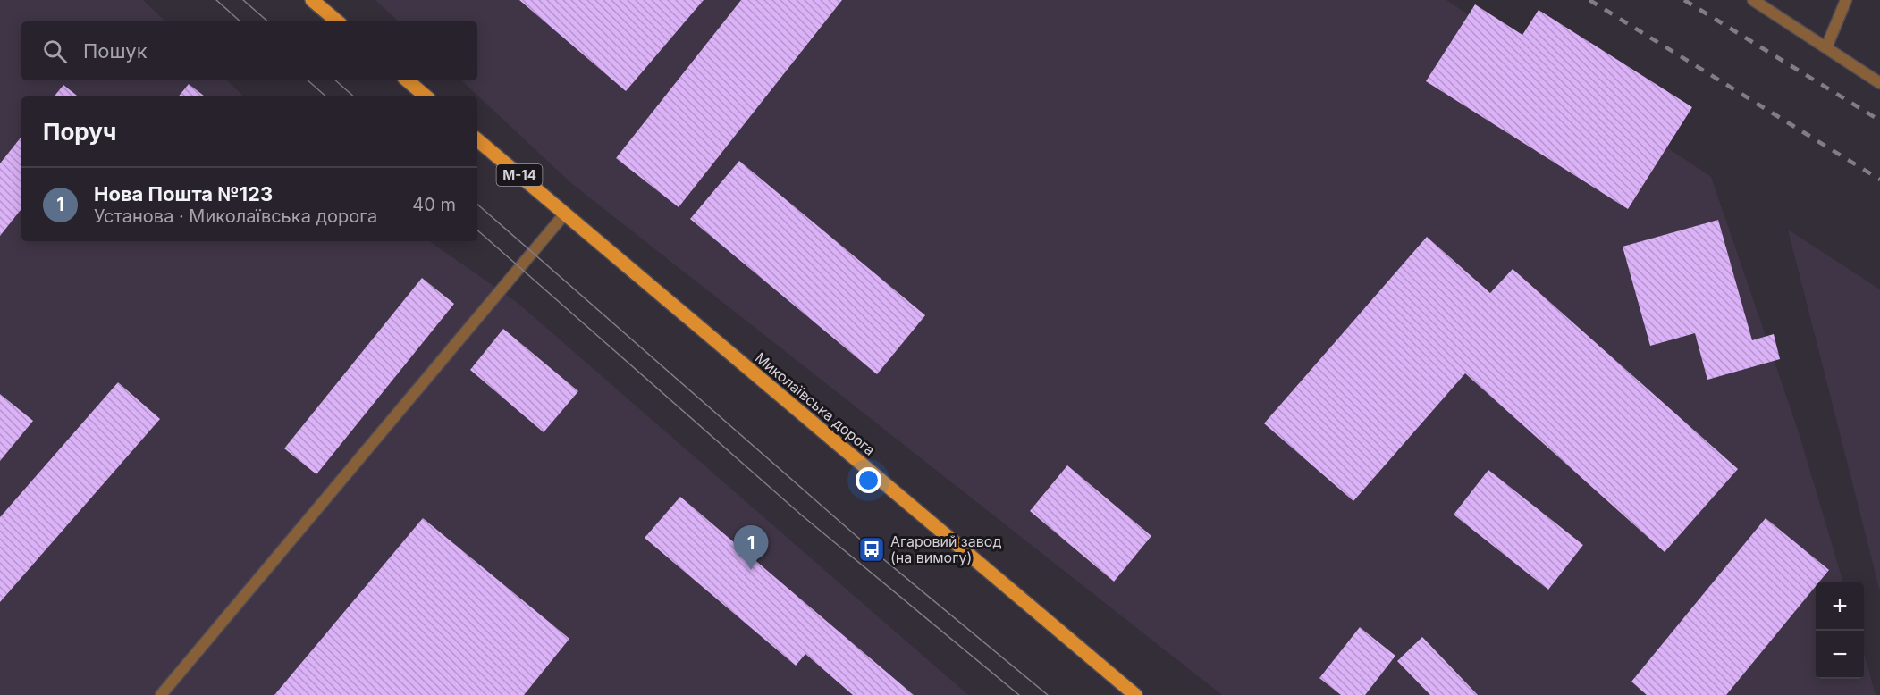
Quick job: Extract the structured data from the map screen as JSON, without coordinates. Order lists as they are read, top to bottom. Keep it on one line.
{"streets":{"main road":["М-14","Миколаївська дорога"]},"places":{"bus stop":["Агаровий завод (на вимогу)"]},"page":{"search":"Пошук","heading":"Поруч","list":[{"mark":"1","name":"Нова Пошта №123","note":"Установа · Миколаївська дорога","value":"40 m"}],"pins":"1","map_buttons":["+","−"]}}
